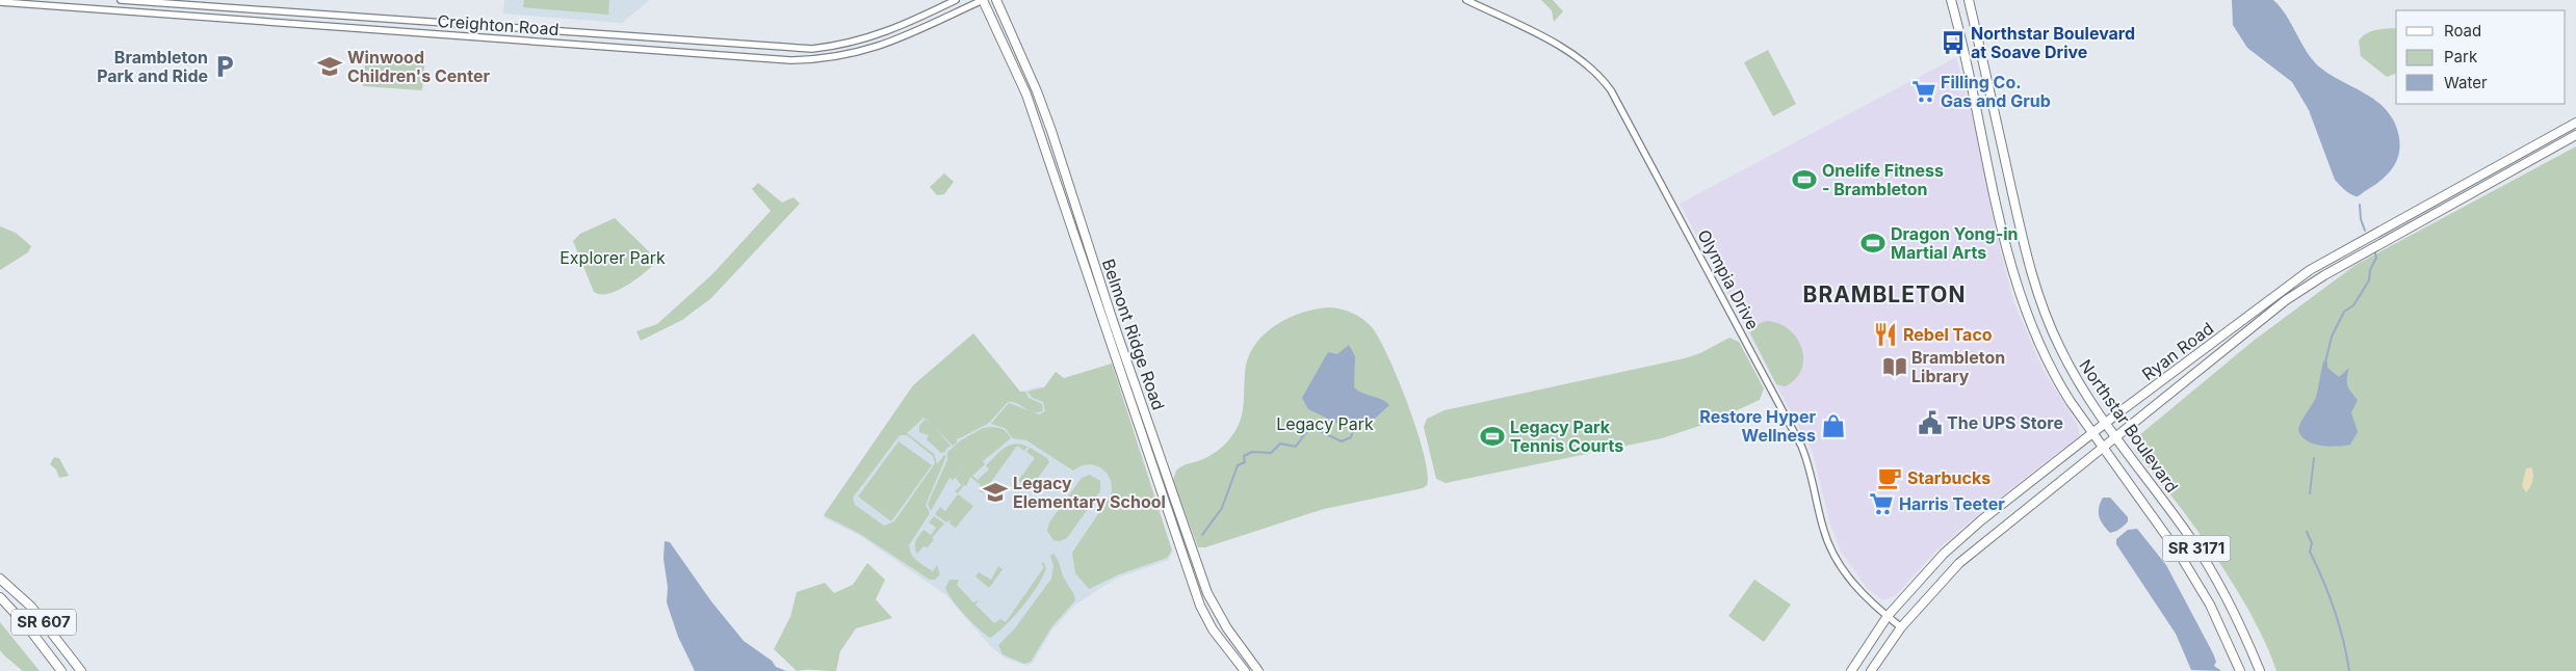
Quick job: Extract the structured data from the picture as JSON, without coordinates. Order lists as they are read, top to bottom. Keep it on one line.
{"streets":{"main road":["Belmont Ridge Road","Ryan Road","Northstar Boulevard","SR 3171","SR 607"],"street":["Creighton Road","Olympia Drive"]},"crossings":[["Creighton Road","Belmont Ridge Road"],["Olympia Drive","Ryan Road"],["Ryan Road","Northstar Boulevard"]],"districts":["BRAMBLETON"],"parks":["Explorer Park","Legacy Park"],"places":{"bus stop":["Northstar Boulevard at Soave Drive"],"parking":["Brambleton Park and Ride"],"school or university":["Winwood Children's Center","Legacy Elementary School"],"supermarket":["Filling Co. Gas and Grub","Harris Teeter"],"sports":["Onelife Fitness - Brambleton","Dragon Yong-in Martial Arts","Legacy Park Tennis Courts"],"restaurant":["Rebel Taco"],"library":["Brambleton Library"],"public building":["The UPS Store"],"shop":["Restore Hyper Wellness"],"cafe":["Starbucks"]},"legend":["Road","Park","Water"]}
